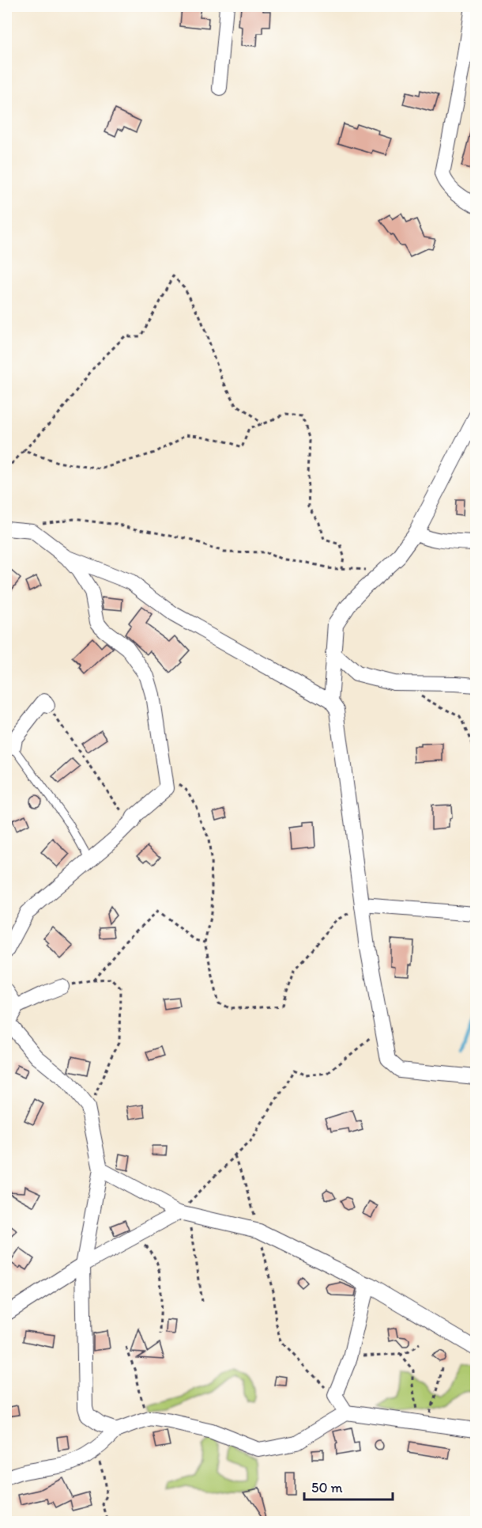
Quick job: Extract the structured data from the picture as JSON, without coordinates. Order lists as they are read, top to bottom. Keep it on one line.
{"scale_bar":"50 m"}
